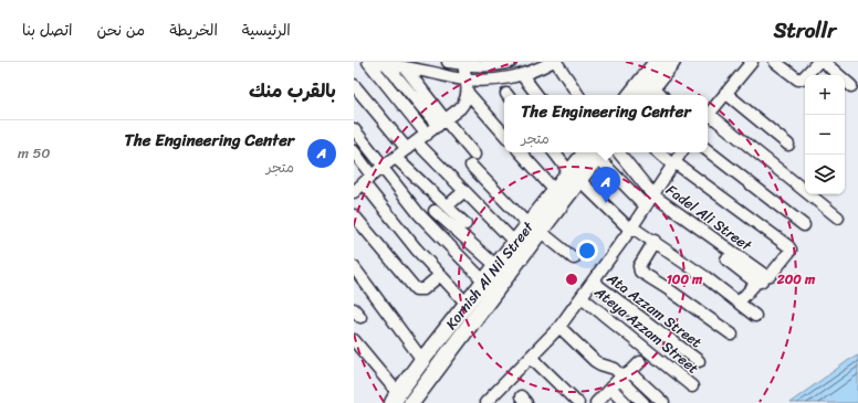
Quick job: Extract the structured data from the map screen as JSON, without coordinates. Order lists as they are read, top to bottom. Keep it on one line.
{"streets":{"highway":["Kornish Al Nil Street"],"street":["Fadel Ali Street","Ata Azzam Street","Ateya Azzam Street"]},"page":{"header":"Strollr","nav":["الرئيسية","الخريطة","من نحن","اتصل بنا"],"heading":"بالقرب منك","map_buttons":["+","−"],"popup":["The Engineering Center","متجر"],"list":[{"mark":"A","name":"The Engineering Center","note":"متجر","value":"50 m"}],"pins":"A"},"rings":["100 m","200 m"]}
